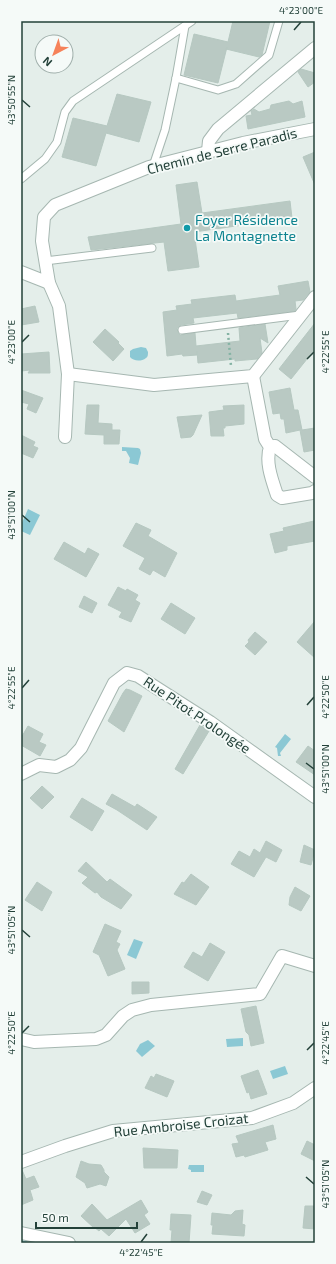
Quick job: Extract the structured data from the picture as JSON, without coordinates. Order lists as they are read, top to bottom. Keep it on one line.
{"streets":{"street":["Chemin de Serre Paradis","Rue Pitot Prolongée","Rue Ambroise Croizat"]},"places":["Foyer Résidence La Montagnette"],"scale_bar":"50 m","north":"bottom left","coordinates":["4°23'00\"E","43°50'55\"N","4°22'55\"E","43°51'00\"N","4°22'50\"E","43°51'05\"N","4°22'45\"E"]}
